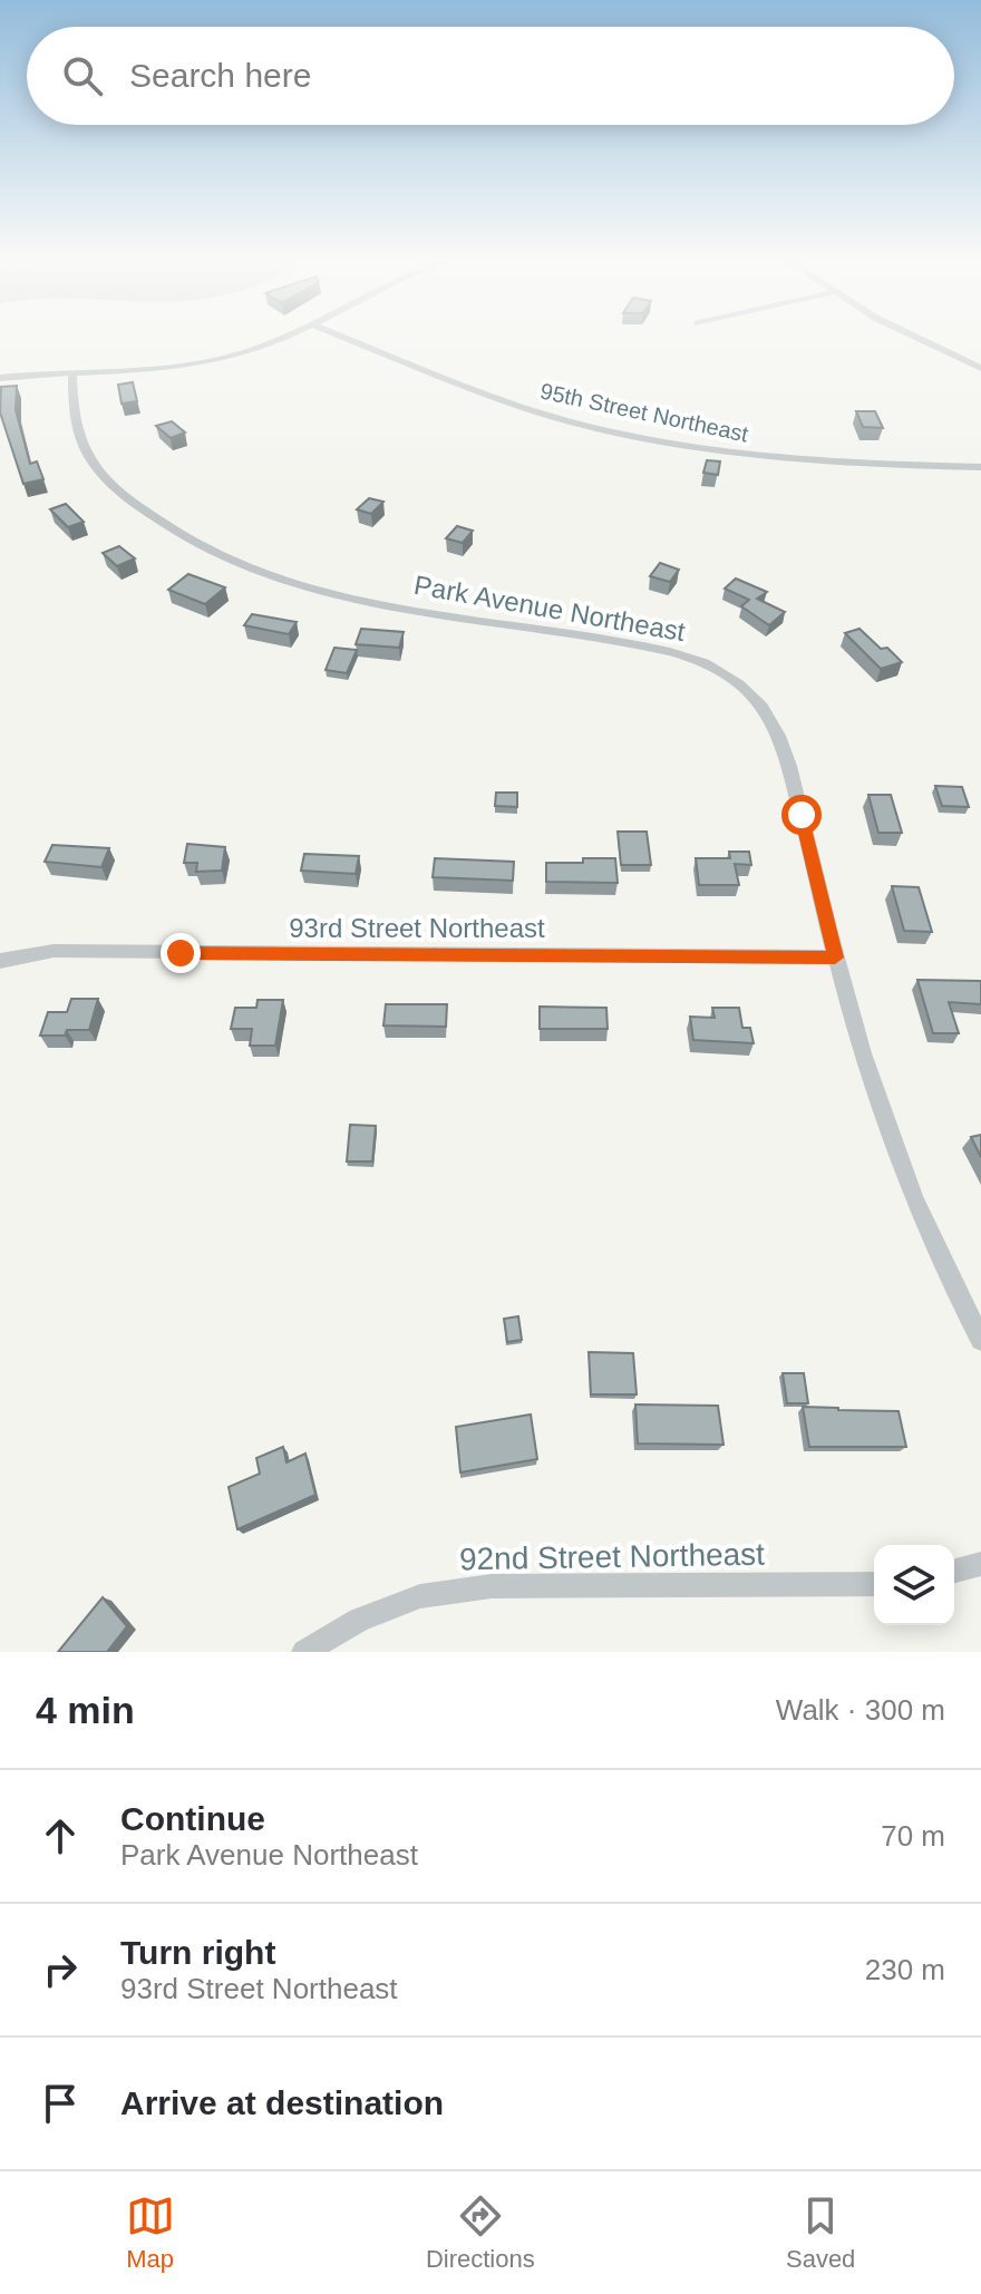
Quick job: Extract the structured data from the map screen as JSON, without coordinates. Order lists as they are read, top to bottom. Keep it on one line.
{"streets":{"street":["95th Street Northeast","Park Avenue Northeast","93rd Street Northeast","92nd Street Northeast"]},"crossings":[["Park Avenue Northeast","93rd Street Northeast"]],"page":{"search":"Search here","heading":["4 min","Walk · 300 m"],"list":[["Continue","Park Avenue Northeast","70 m"],["Turn right","93rd Street Northeast","230 m"],"Arrive at destination"],"nav":["Map","Directions","Saved"]}}
